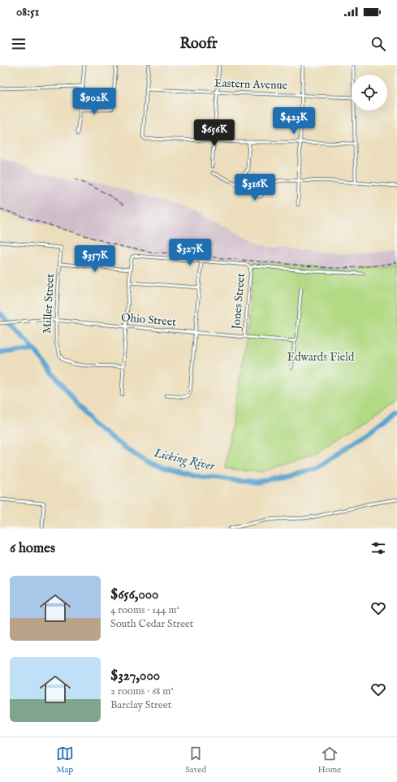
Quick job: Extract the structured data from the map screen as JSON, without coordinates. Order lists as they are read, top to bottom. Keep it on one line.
{"streets":{"street":["Eastern Avenue","Jones Street","Miller Street","Ohio Street"]},"crossings":[["Jones Street","Ohio Street"],["Miller Street","Ohio Street"]],"water":["Licking River"],"parks":["Edwards Field"],"page":{"status":"08:51","header":"Roofr","price":["$902K","$423K","$656K","$316K","$327K","$357K"],"heading":"6 homes","list":[{"name":"$656,000","note":"4 rooms · 144 m² · South Cedar Street"},{"name":"$327,000","note":"2 rooms · 68 m² · Barclay Street"}],"tabs":["Map","Saved","Home"]}}
